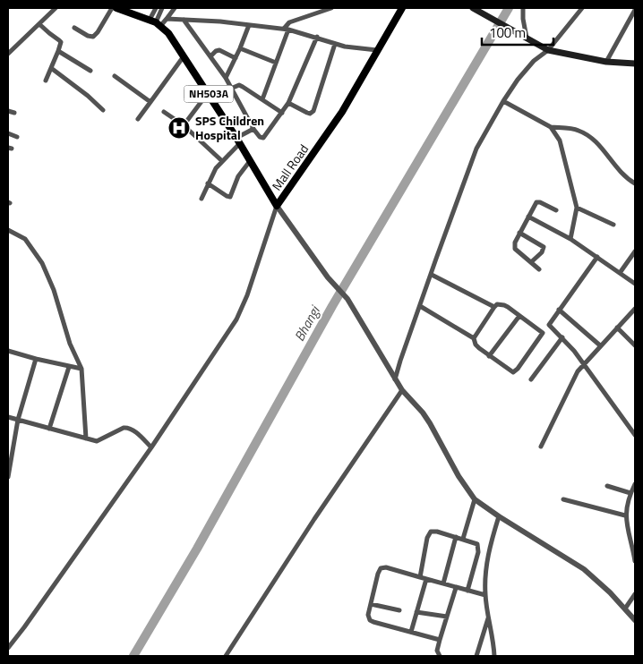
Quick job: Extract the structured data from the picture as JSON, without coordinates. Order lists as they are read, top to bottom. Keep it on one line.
{"streets":{"highway":["NH503A","Mall Road"]},"water":["Bhangi"],"places":{"hospital":["SPS Children Hospital"]},"scale_bar":"100 m"}
